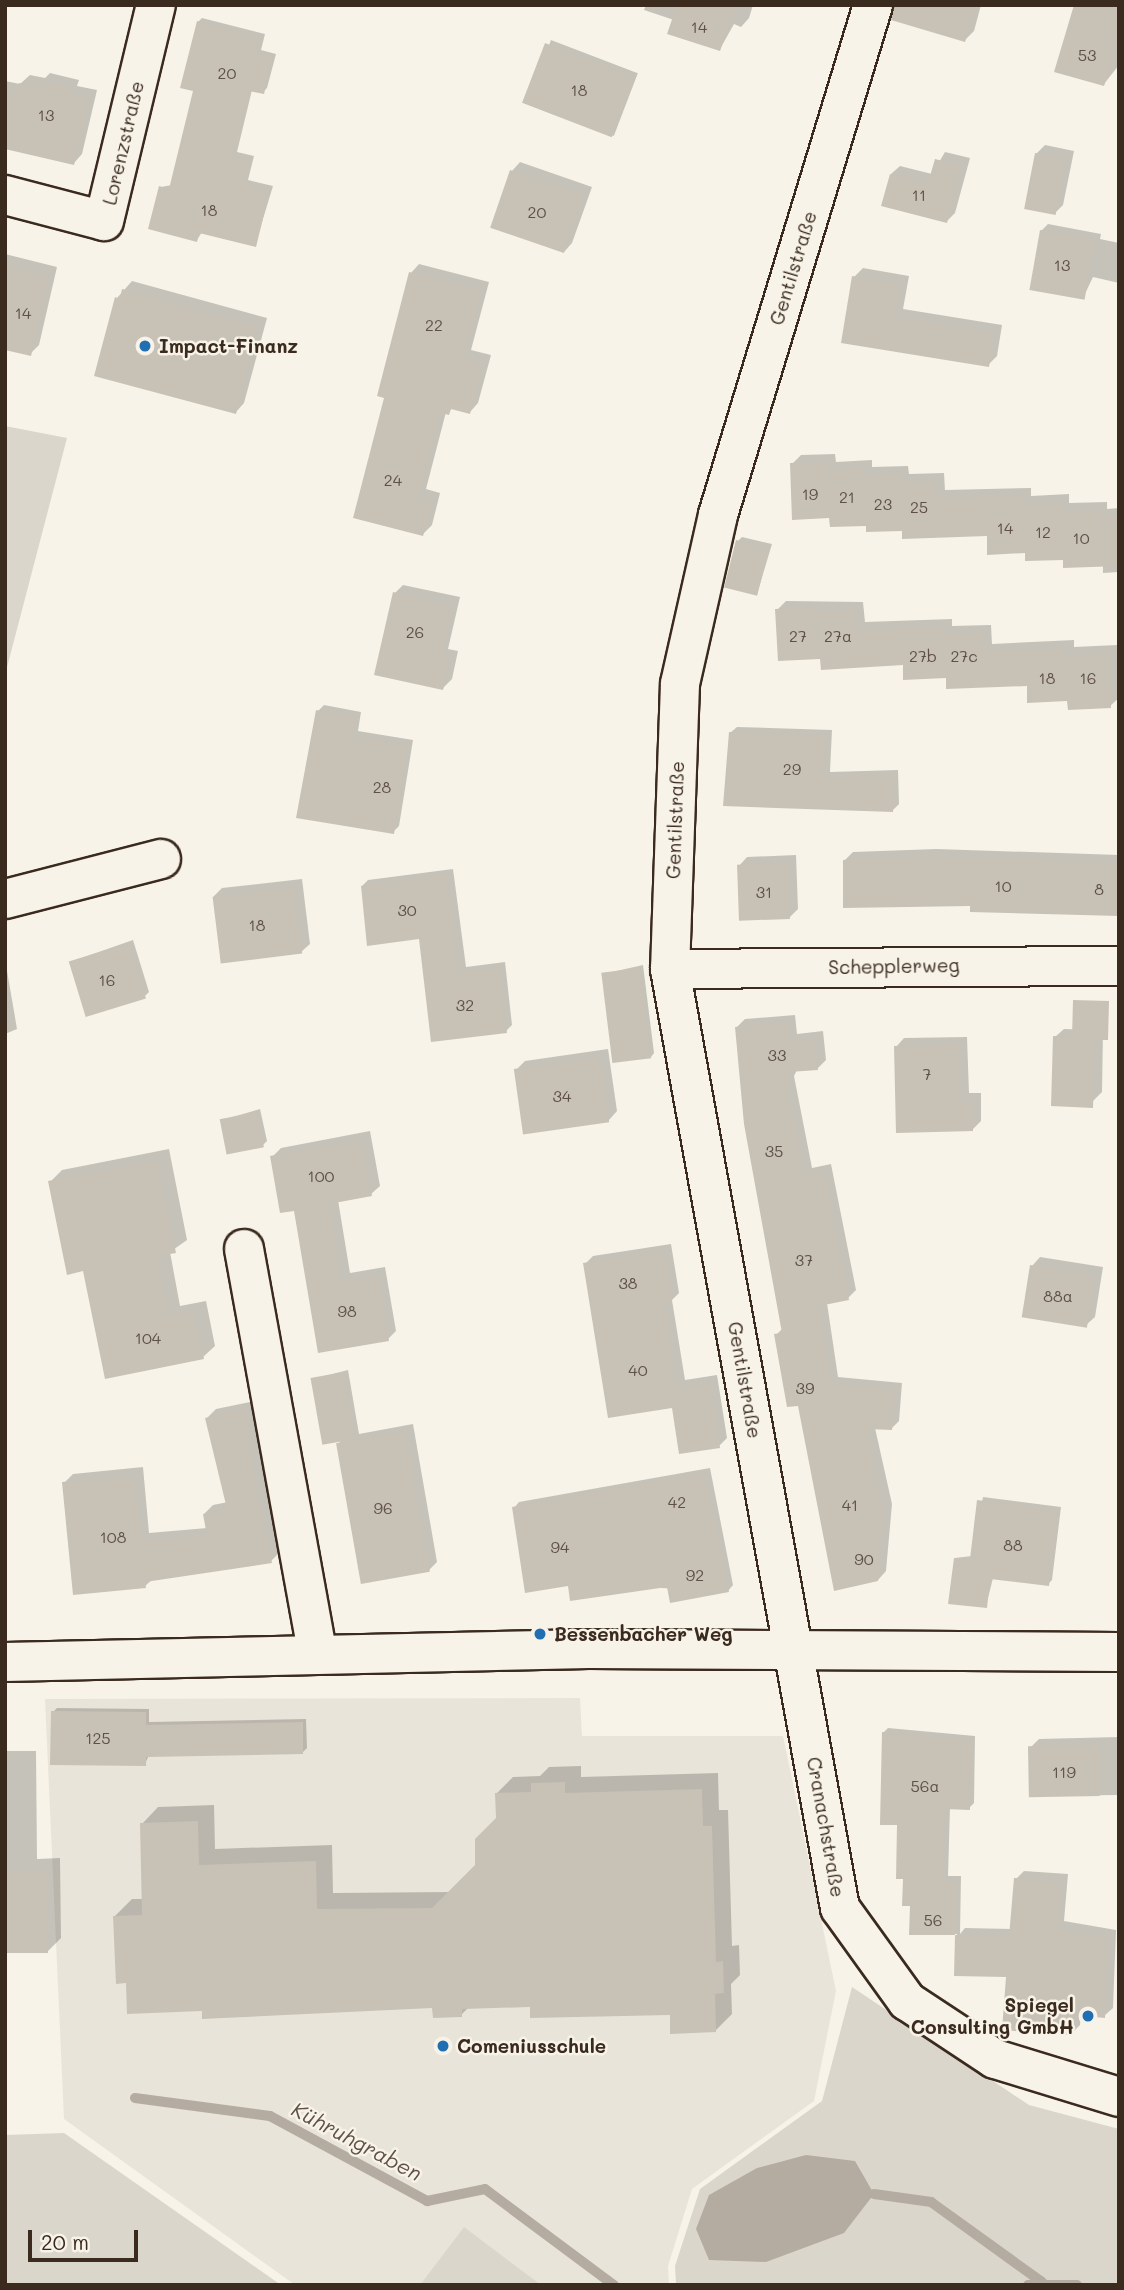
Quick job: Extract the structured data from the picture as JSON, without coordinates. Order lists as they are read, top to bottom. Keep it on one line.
{"streets":{"street":["Lorenzstraße","Gentilstraße","Schepplerweg","Cranachstraße"]},"crossings":[["Gentilstraße","Schepplerweg"],["Gentilstraße","Cranachstraße"]],"water":["Kühruhgraben"],"places":["Impact-Finanz","Bessenbacher Weg","Spiegel Consulting GmbH","Comeniusschule"],"house_numbers":["14","53","20","18","13","11","18","20","13","14","22","24","19","21","23","25","14","12","10","26","27","27a","27b","27c","18","16","29","28","10","8","31","30","18","16","32","33","7","34","35","100","37","38","88a","98","104","40","39","42","41","96","108","88","94","90","92","125","119","56a","56"],"scale_bar":"20 m"}
